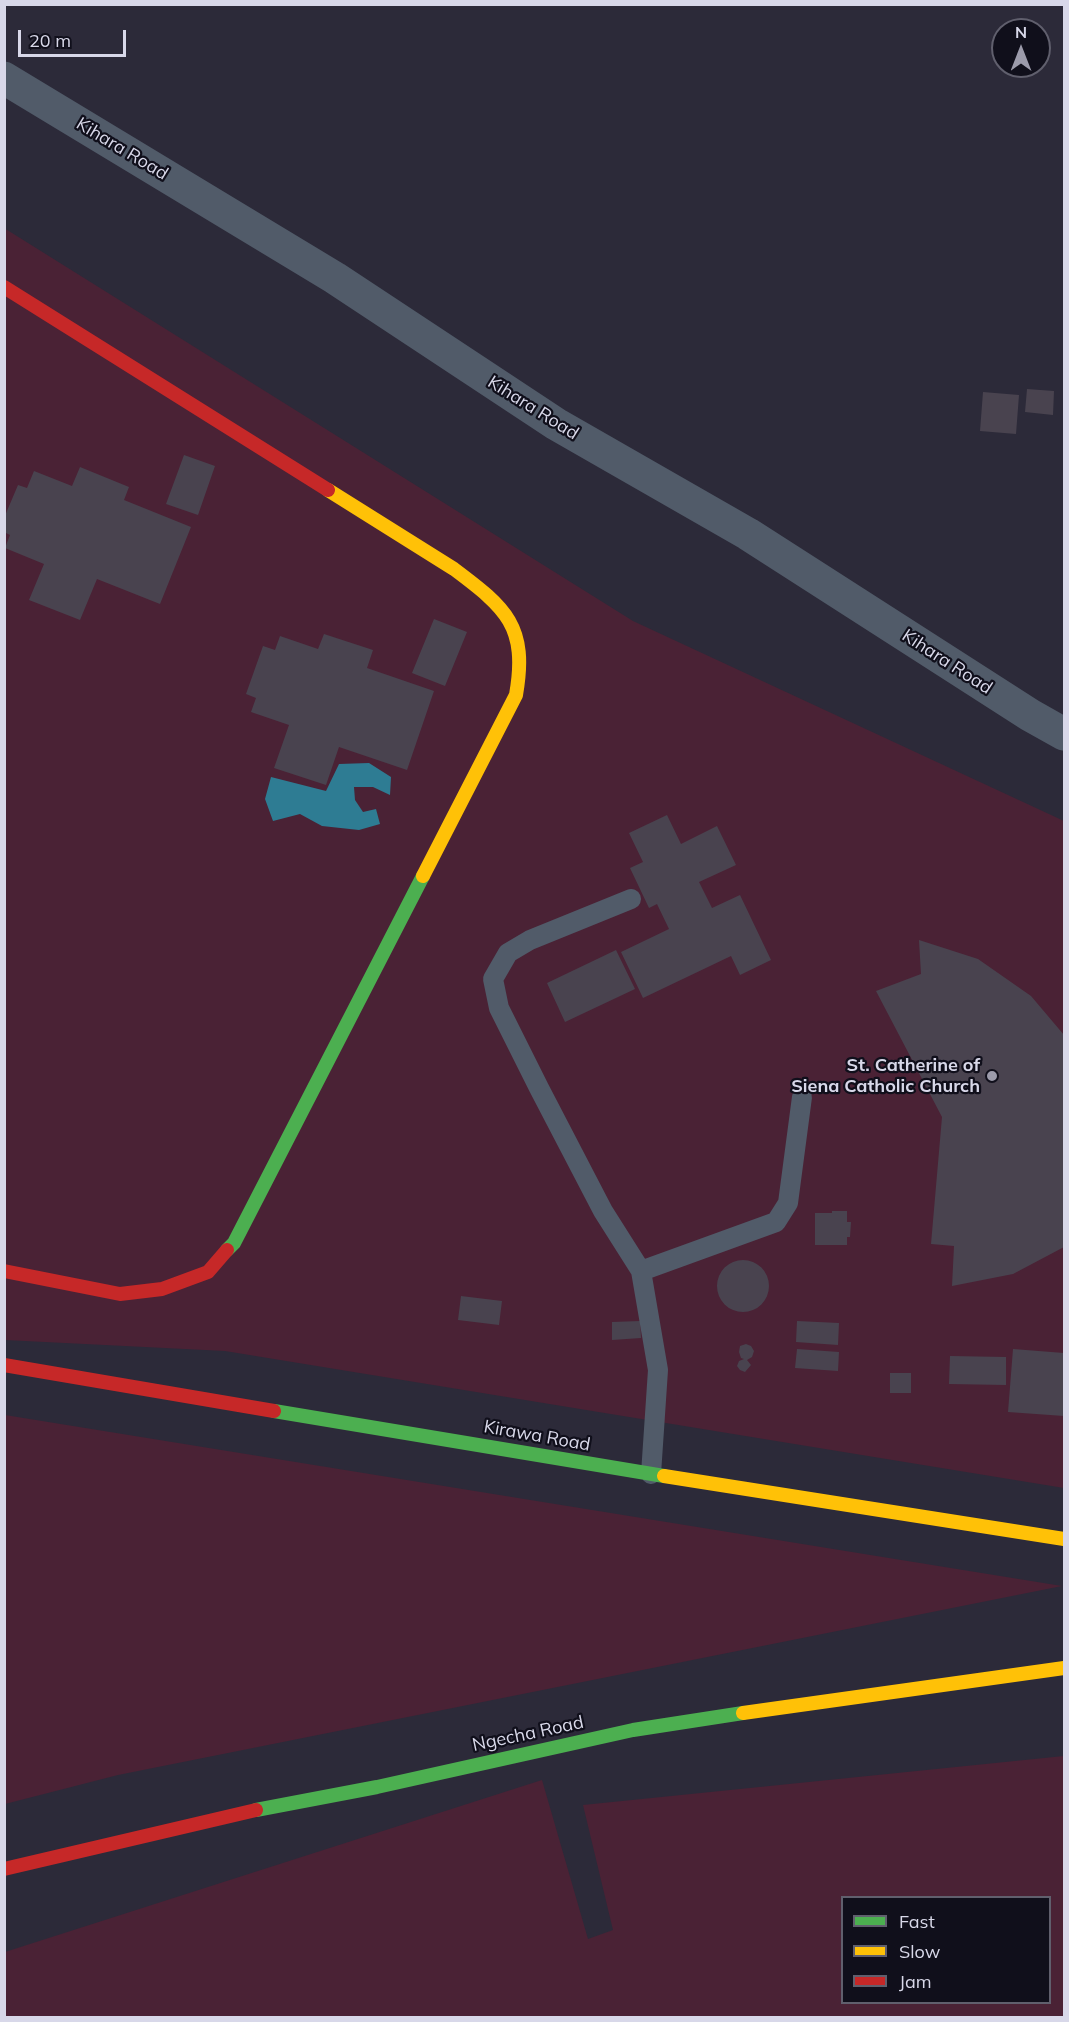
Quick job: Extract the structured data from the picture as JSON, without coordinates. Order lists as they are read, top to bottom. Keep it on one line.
{"streets":{"main road":["Kirawa Road","Ngecha Road"],"street":["Kihara Road"]},"places":["St. Catherine of Siena Catholic Church"],"legend":["Fast","Slow","Jam"],"scale_bar":"20 m","north":"top"}
